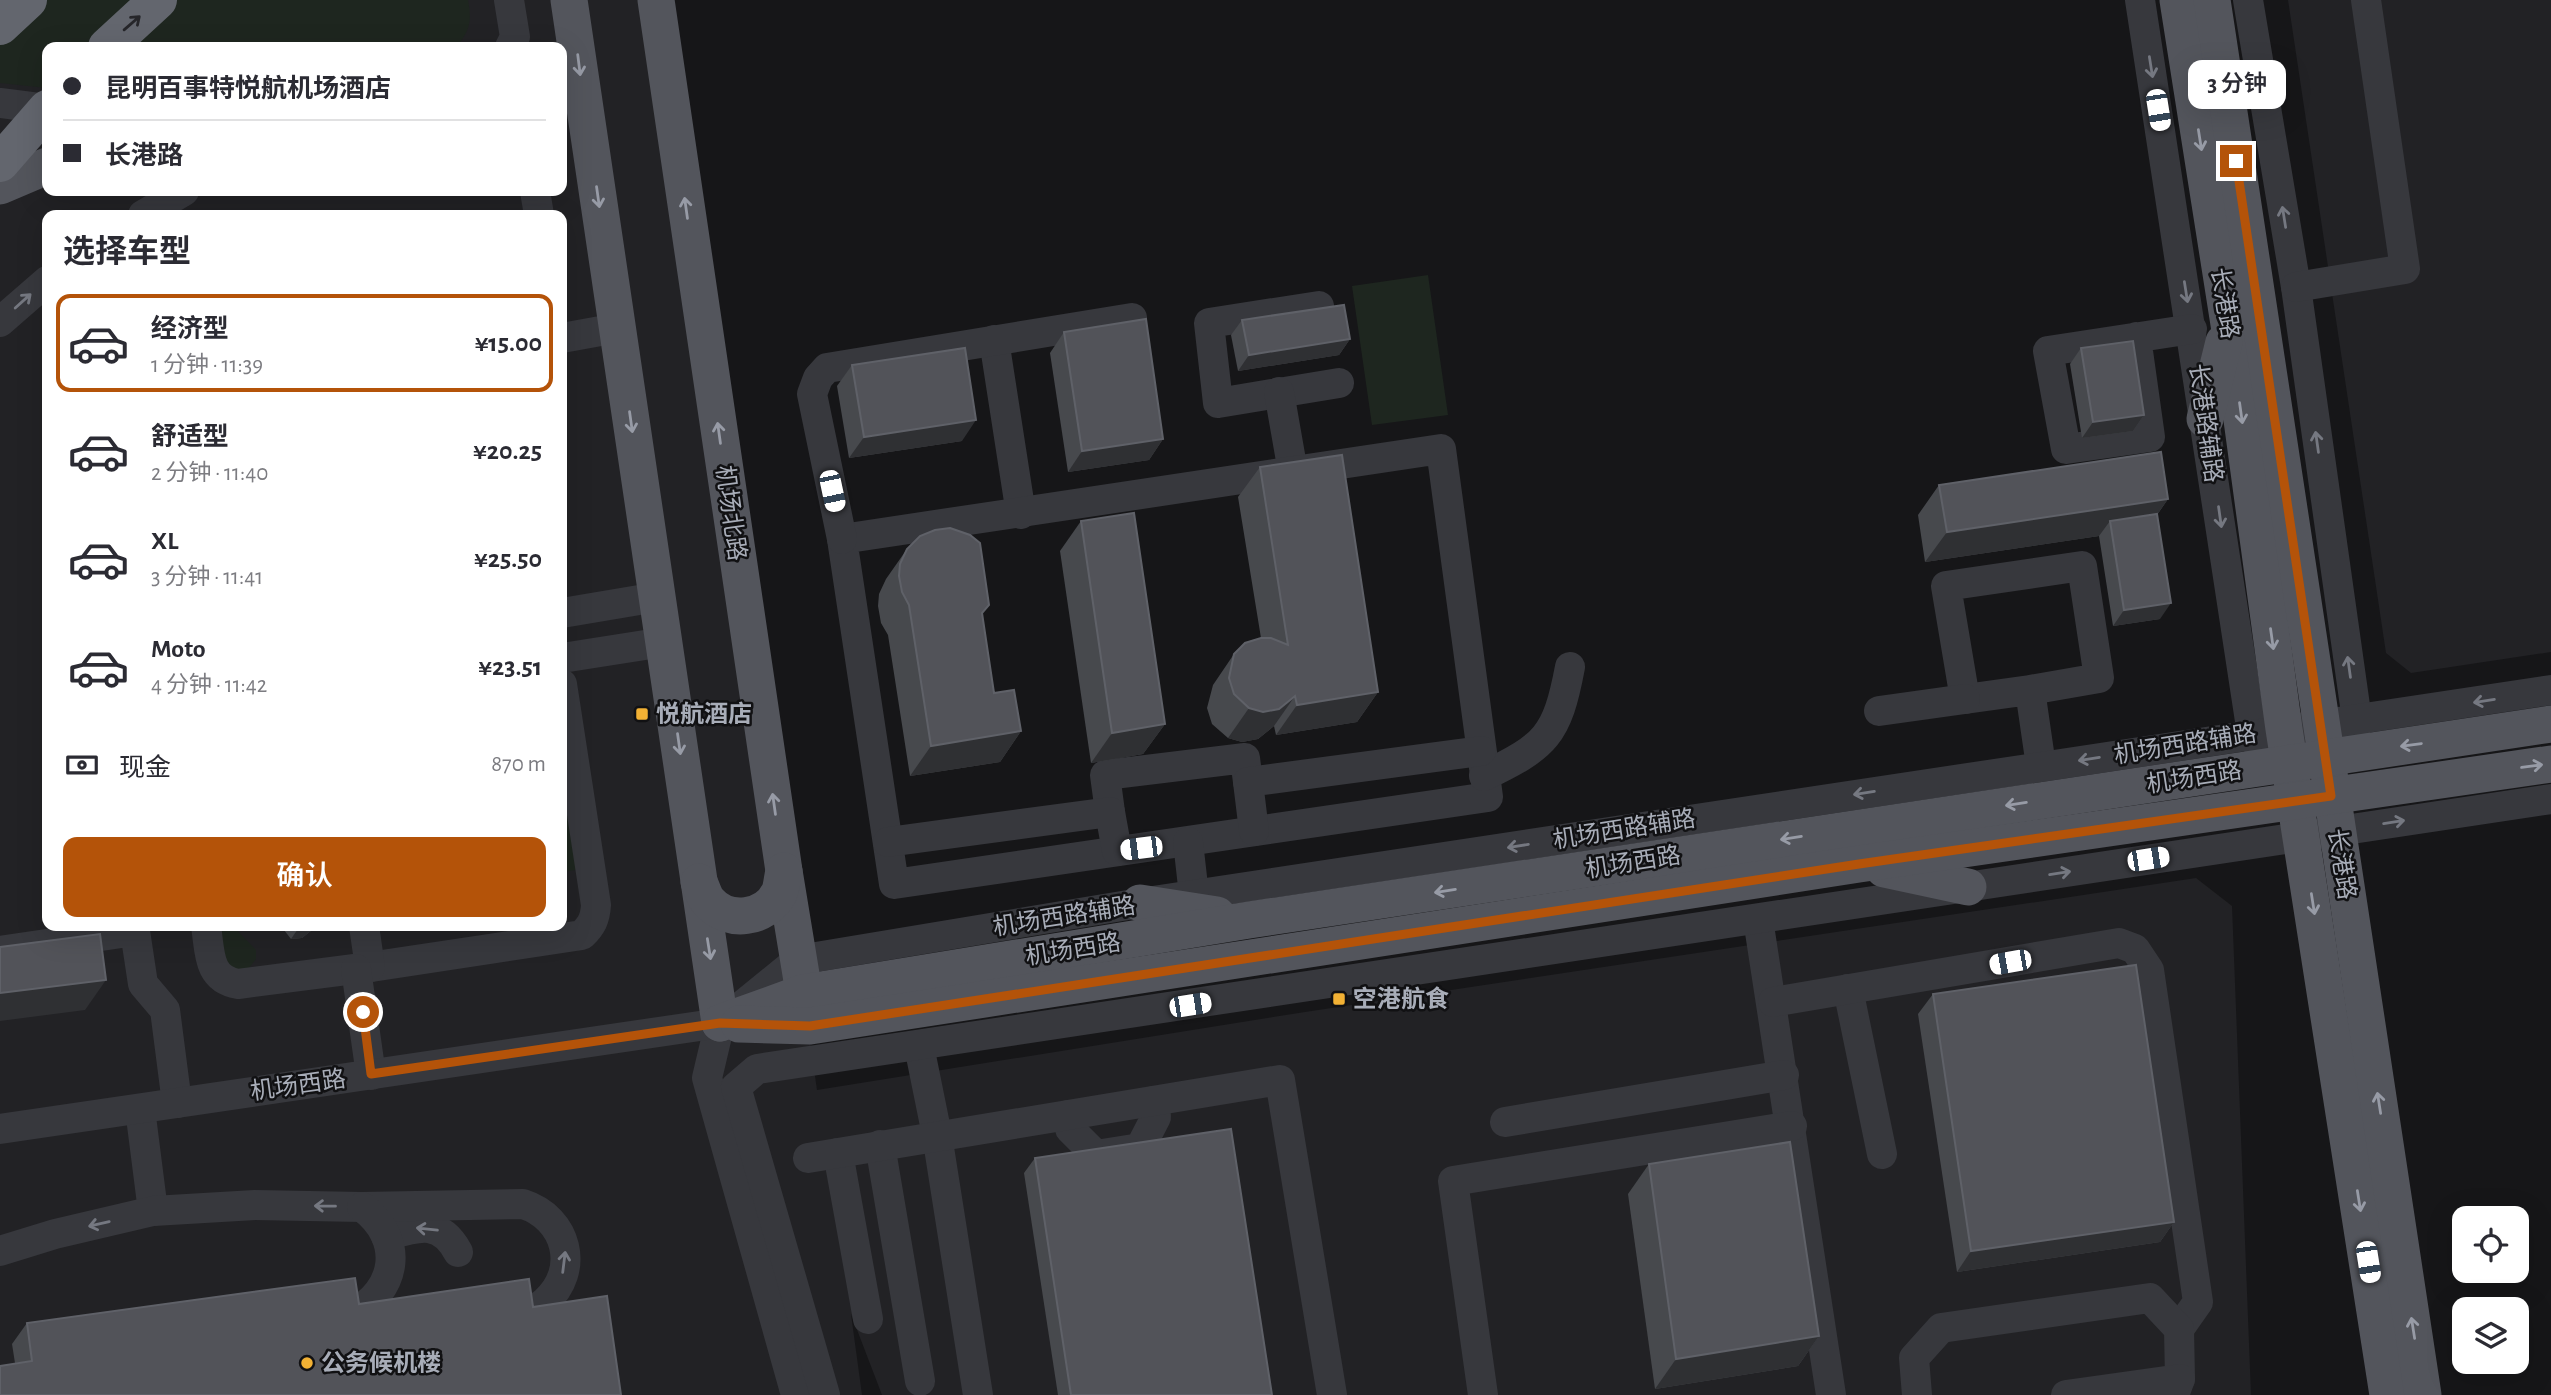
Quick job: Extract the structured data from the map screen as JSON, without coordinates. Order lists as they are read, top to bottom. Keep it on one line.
{"streets":{"main road":["长港路","机场北路","机场西路"],"street":["长港路辅路","机场西路辅路"]},"crossings":[["长港路","长港路辅路"],["长港路","机场西路辅路"],["长港路","机场西路"],["长港路辅路","机场西路辅路"],["长港路辅路","机场西路"],["机场北路","机场西路辅路"],["机场北路","机场西路"],["机场西路辅路","机场西路"]],"places":{"transit":["悦航酒店","空港航食"],"other":["公务候机楼"]},"page":{"banner":["昆明百事特悦航机场酒店","长港路"],"bubble":"3 分钟","heading":"选择车型","list":[{"name":"经济型","note":"1 分钟 · 11:39","value":"¥15.00"},{"name":"舒适型","note":"2 分钟 · 11:40","value":"¥20.25"},{"name":"XL","note":"3 分钟 · 11:41","value":"¥25.50"},{"name":"Moto","note":"4 分钟 · 11:42","value":"¥23.51"}],"pay":["现金","870 m"],"buttons":"确认"}}
